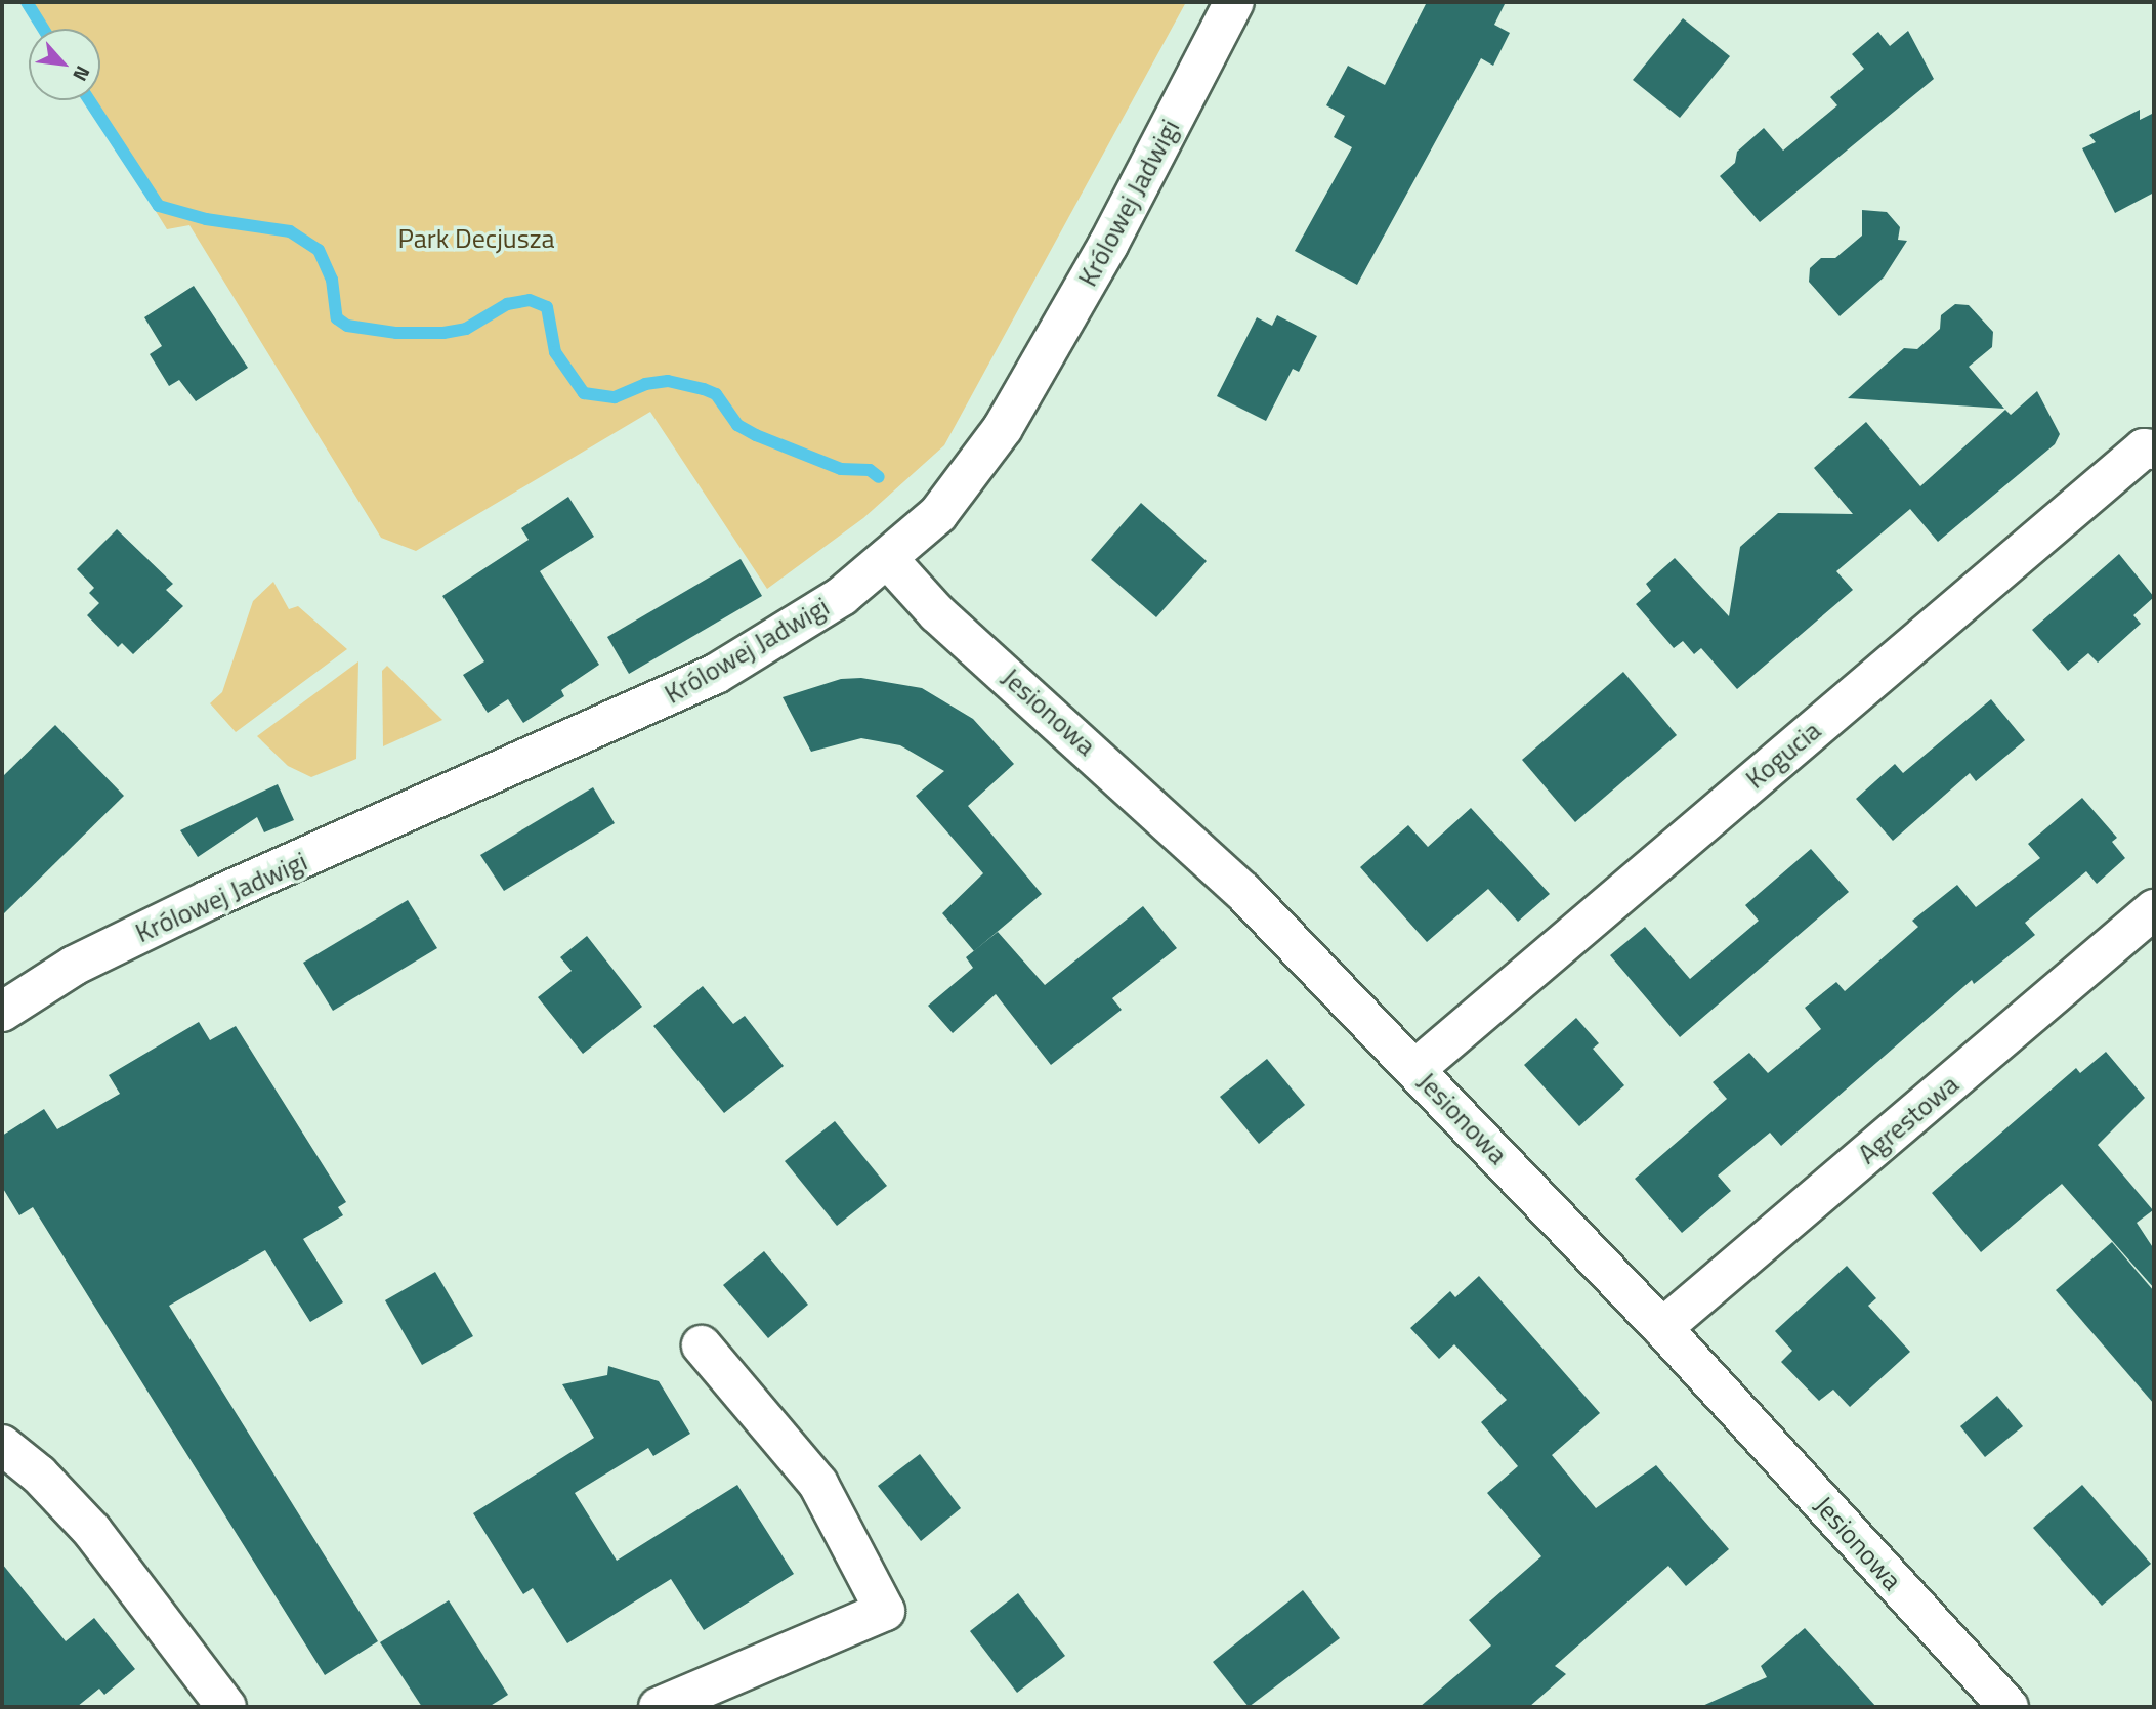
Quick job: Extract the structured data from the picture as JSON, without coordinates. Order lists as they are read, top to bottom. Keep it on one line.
{"streets":{"street":["Królowej Jadwigi","Jesionowa","Kogucia","Agrestowa"]},"crossings":[["Królowej Jadwigi","Jesionowa"],["Jesionowa","Kogucia"],["Jesionowa","Agrestowa"]],"parks":["Park Decjusza"],"north":"bottom right"}
